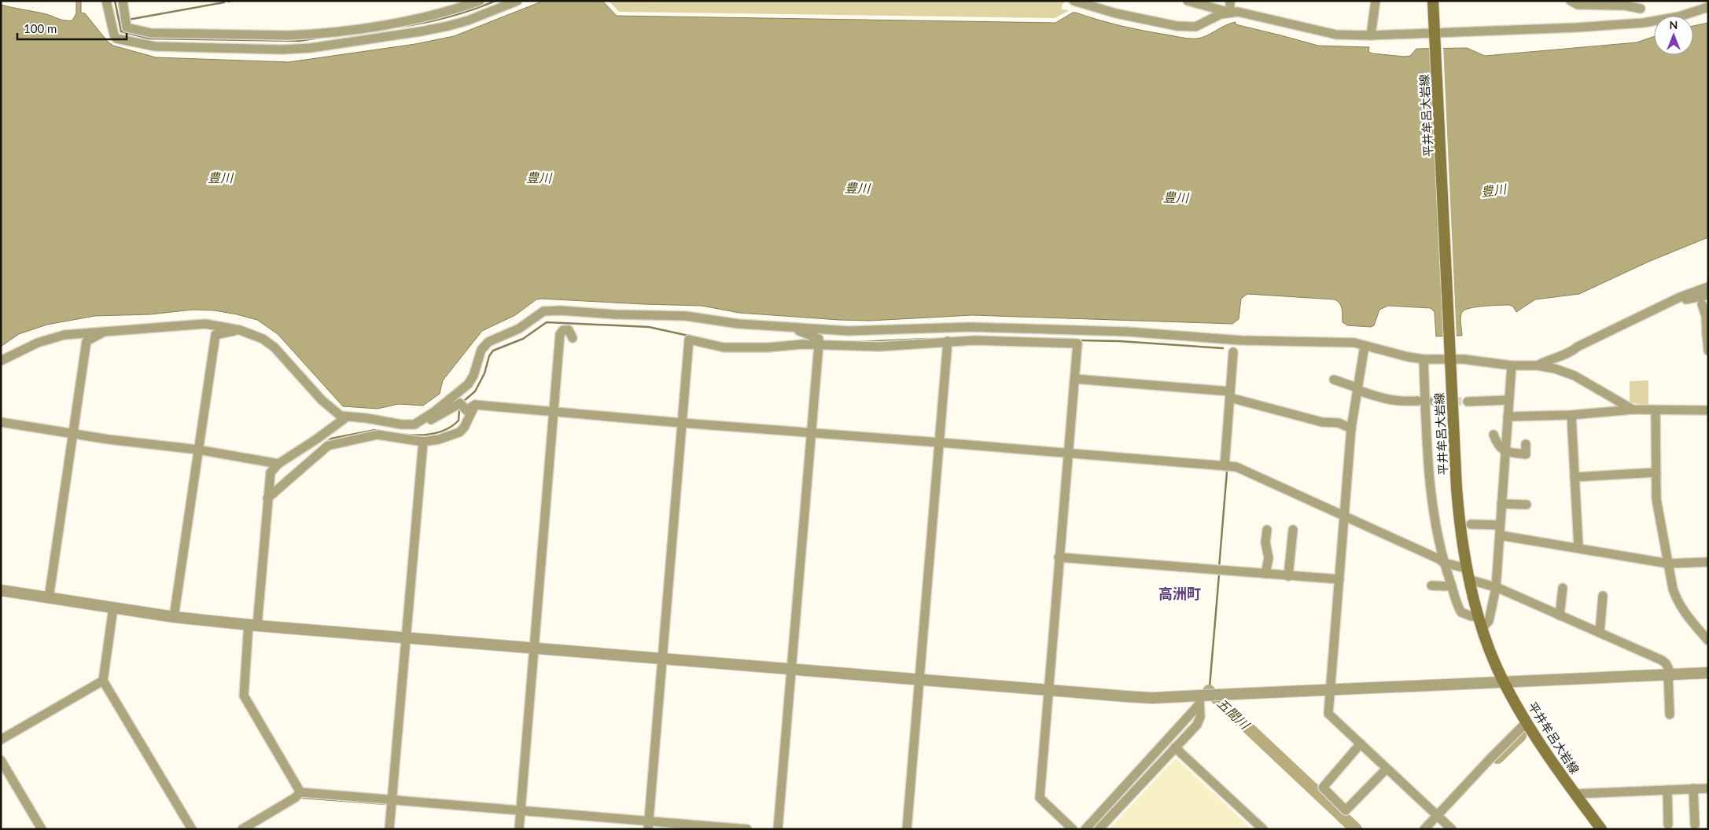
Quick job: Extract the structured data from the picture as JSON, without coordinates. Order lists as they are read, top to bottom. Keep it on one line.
{"streets":{"main road":["平井牟呂大岩線"]},"districts":["高洲町"],"water":["豊川","五間川"],"scale_bar":"100 m","north":"top"}
